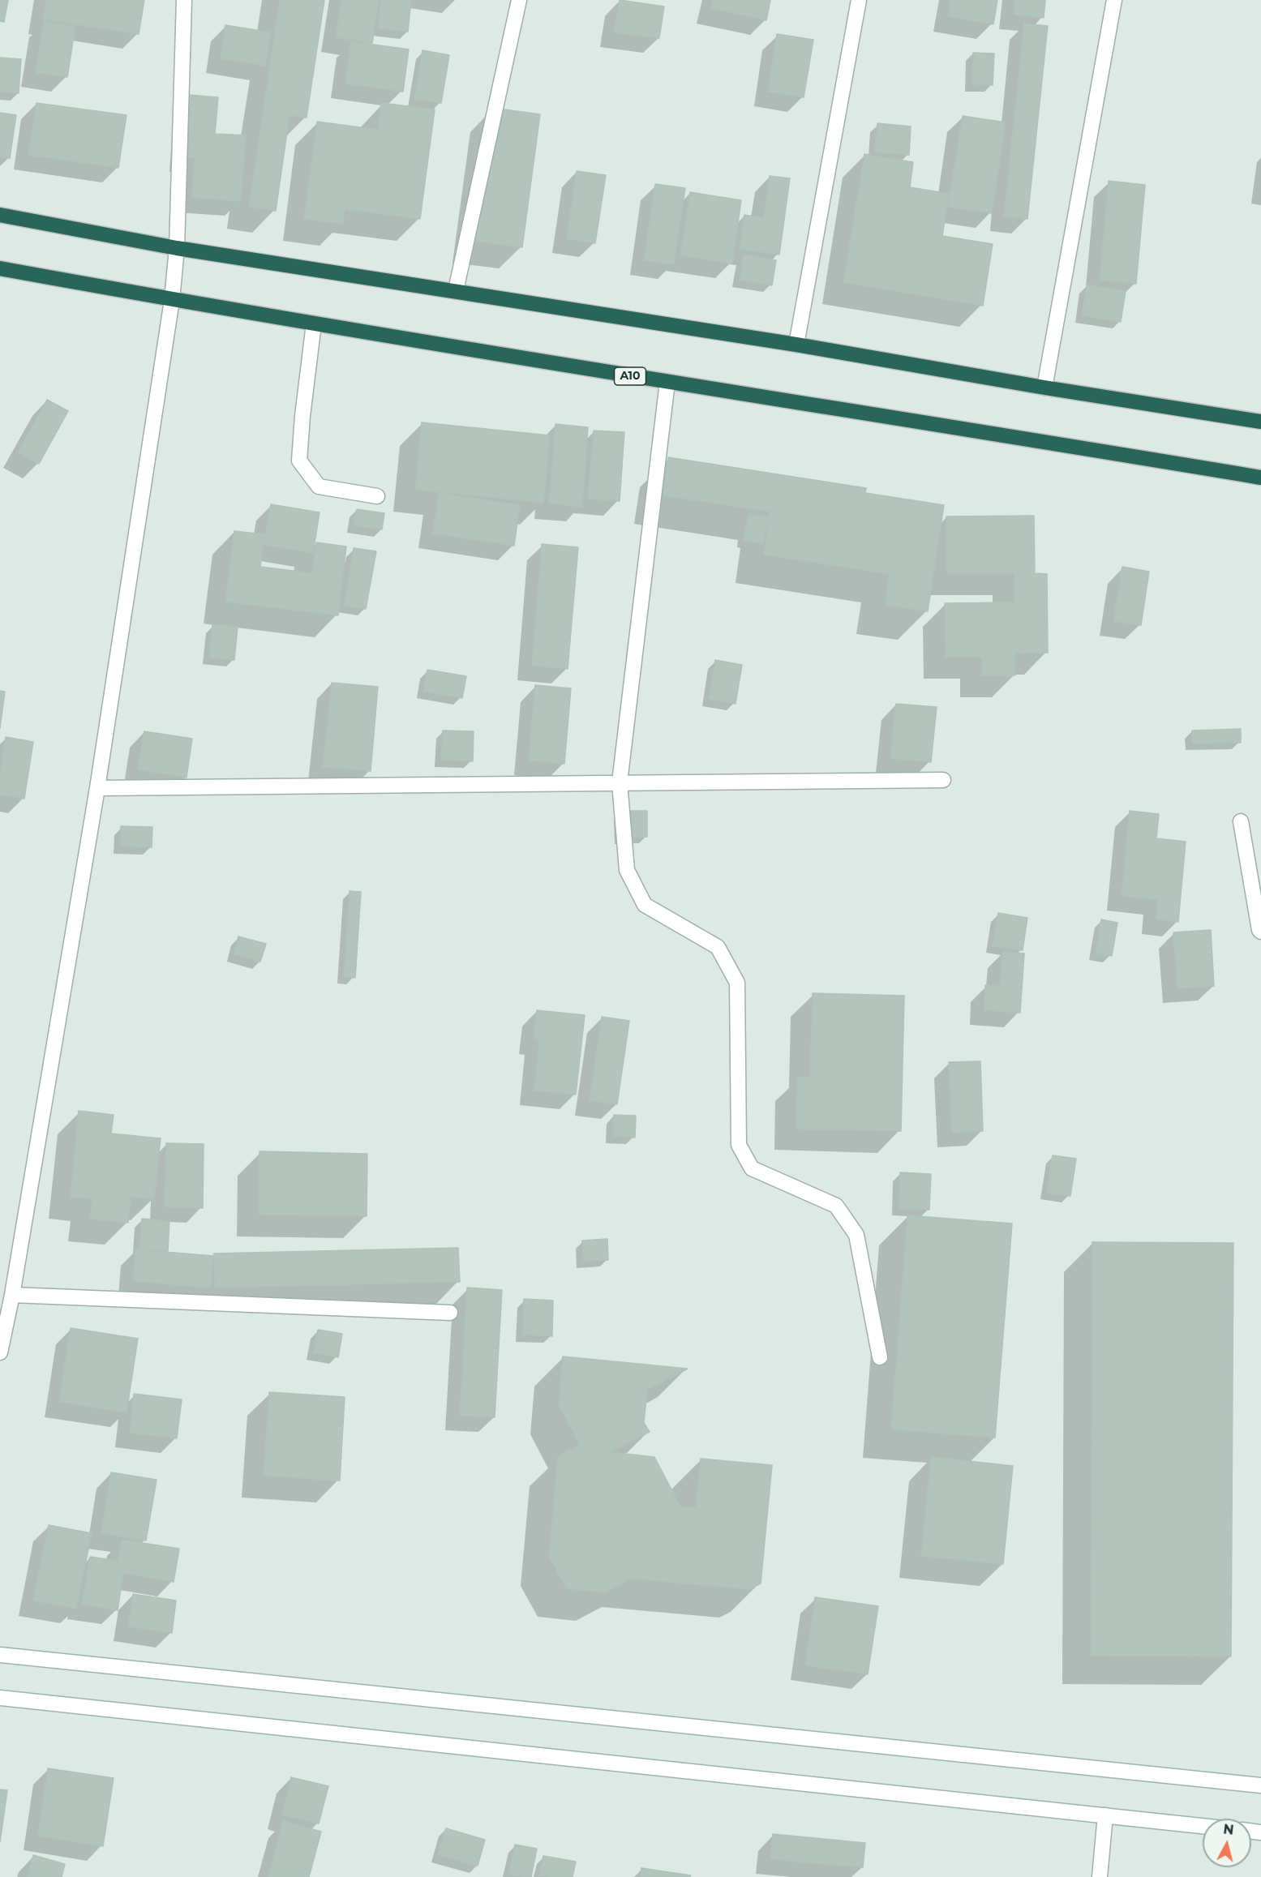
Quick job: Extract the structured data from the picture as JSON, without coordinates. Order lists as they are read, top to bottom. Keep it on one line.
{"streets":{"highway":["A10"]},"north":"top"}
